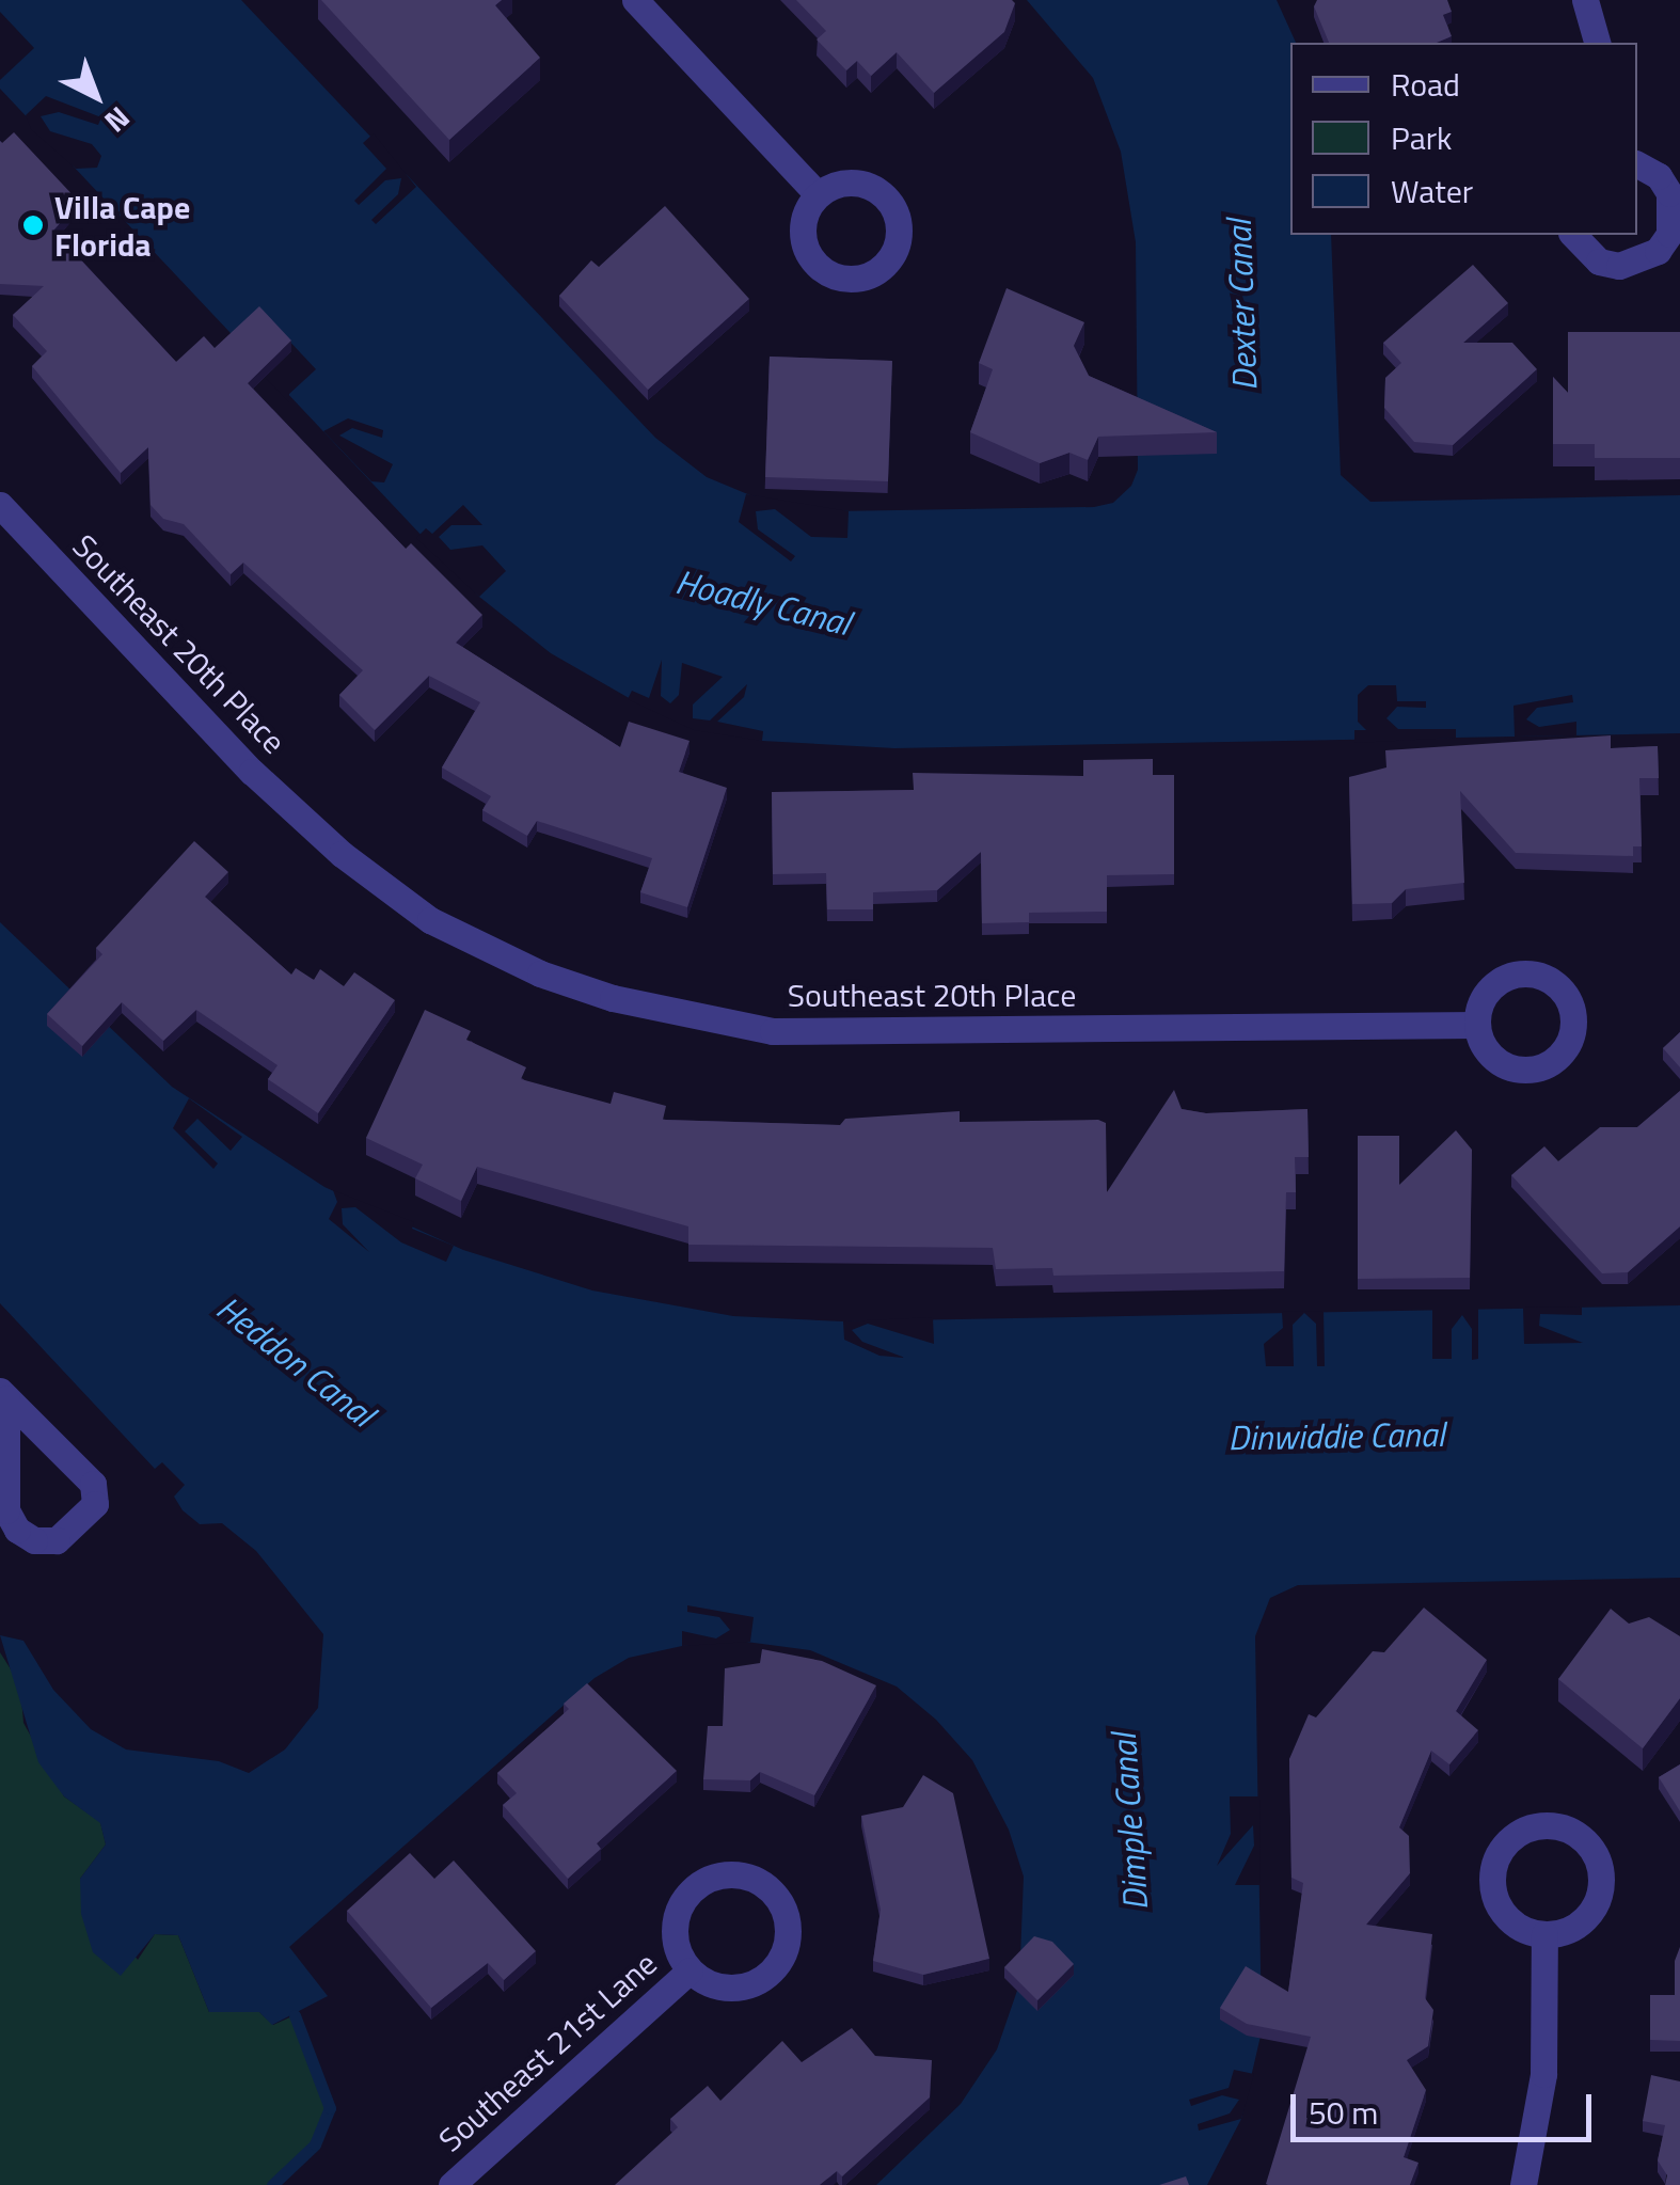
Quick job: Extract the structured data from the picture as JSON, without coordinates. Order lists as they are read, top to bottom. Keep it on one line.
{"streets":{"street":["Southeast 20th Place","Southeast 21st Lane"]},"water":["Dexter Canal","Hoadly Canal","Heddon Canal","Dinwiddie Canal","Dimple Canal"],"places":["Villa Cape Florida"],"legend":["Road","Park","Water"],"scale_bar":"50 m","north":"bottom right"}
